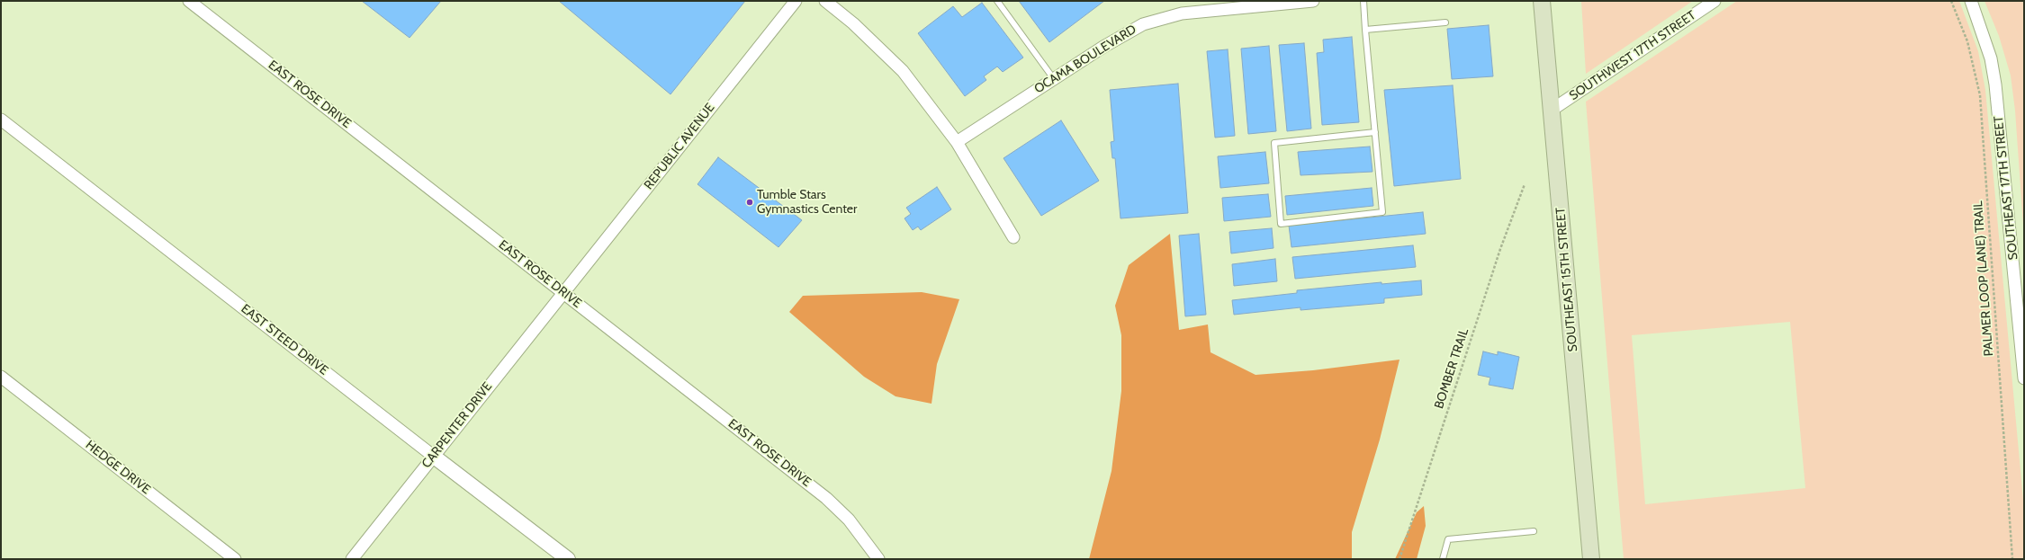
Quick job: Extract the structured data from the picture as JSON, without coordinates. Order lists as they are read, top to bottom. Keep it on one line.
{"streets":{"main road":["SOUTHEAST 15TH STREET"],"street":["SOUTHWEST 17TH STREET","OCAMA BOULEVARD","EAST ROSE DRIVE","REPUBLIC AVENUE","SOUTHEAST 17TH STREET","EAST STEED DRIVE","CARPENTER DRIVE","HEDGE DRIVE"],"path":["PALMER LOOP (LANE) TRAIL","BOMBER TRAIL"]},"crossings":[["SOUTHWEST 17TH STREET","SOUTHEAST 15TH STREET"],["EAST ROSE DRIVE","REPUBLIC AVENUE"],["EAST ROSE DRIVE","CARPENTER DRIVE"],["REPUBLIC AVENUE","CARPENTER DRIVE"],["EAST STEED DRIVE","CARPENTER DRIVE"]],"places":["Tumble Stars Gymnastics Center"]}
